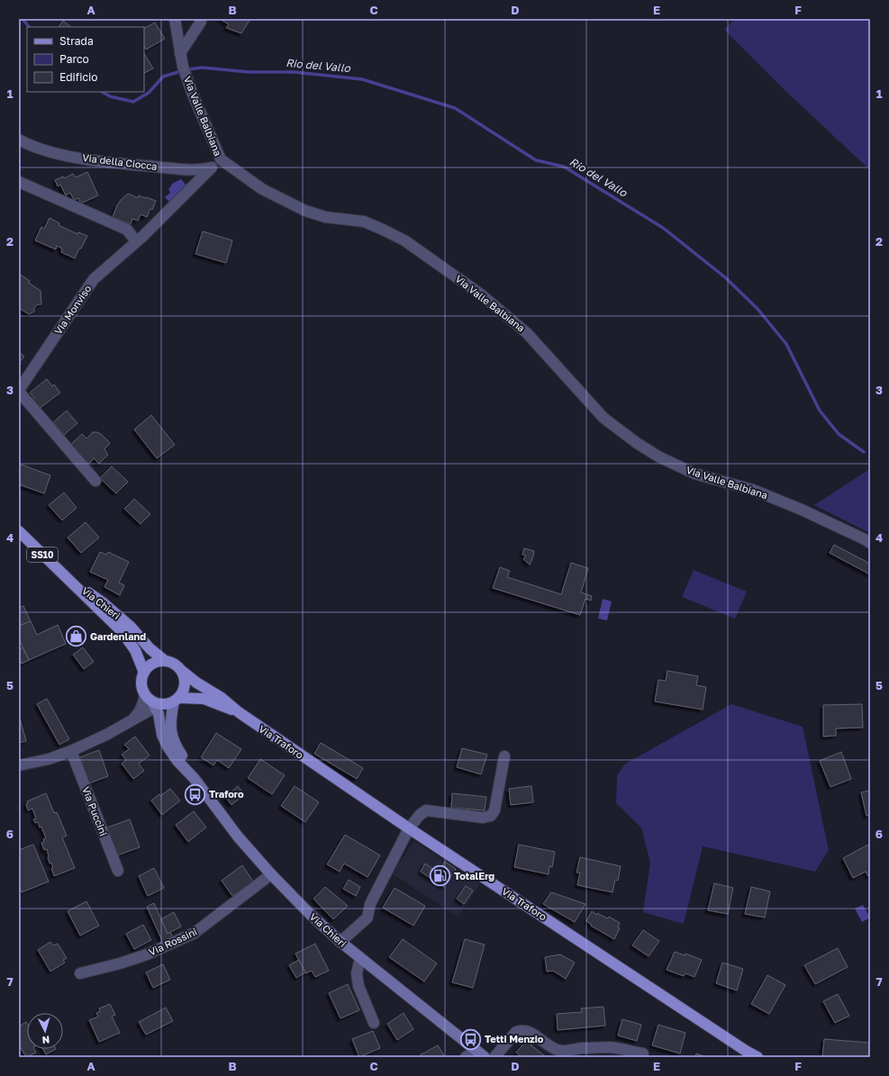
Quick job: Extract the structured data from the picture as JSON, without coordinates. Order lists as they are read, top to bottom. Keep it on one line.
{"streets":{"main road":["SS10","Via Chieri","Via Traforo"],"street":["Via Valle Balbiana","Via della Ciocca","Via Monviso","Via Puccini","Via Rossini"]},"crossings":[["Via della Ciocca","Via Monviso"],["Via Chieri","Via Traforo"],["Via Chieri","Via Rossini"]],"water":["Rio del Vallo"],"places":{"shop":["Gardenland"],"bus stop":["Traforo","Tetti Menzio"],"fuel station":["TotalErg"]},"legend":["Strada","Parco","Edificio"],"north":"bottom","grid":{"columns":["A","B","C","D","E","F"],"rows":["1","2","3","4","5","6","7"]}}
